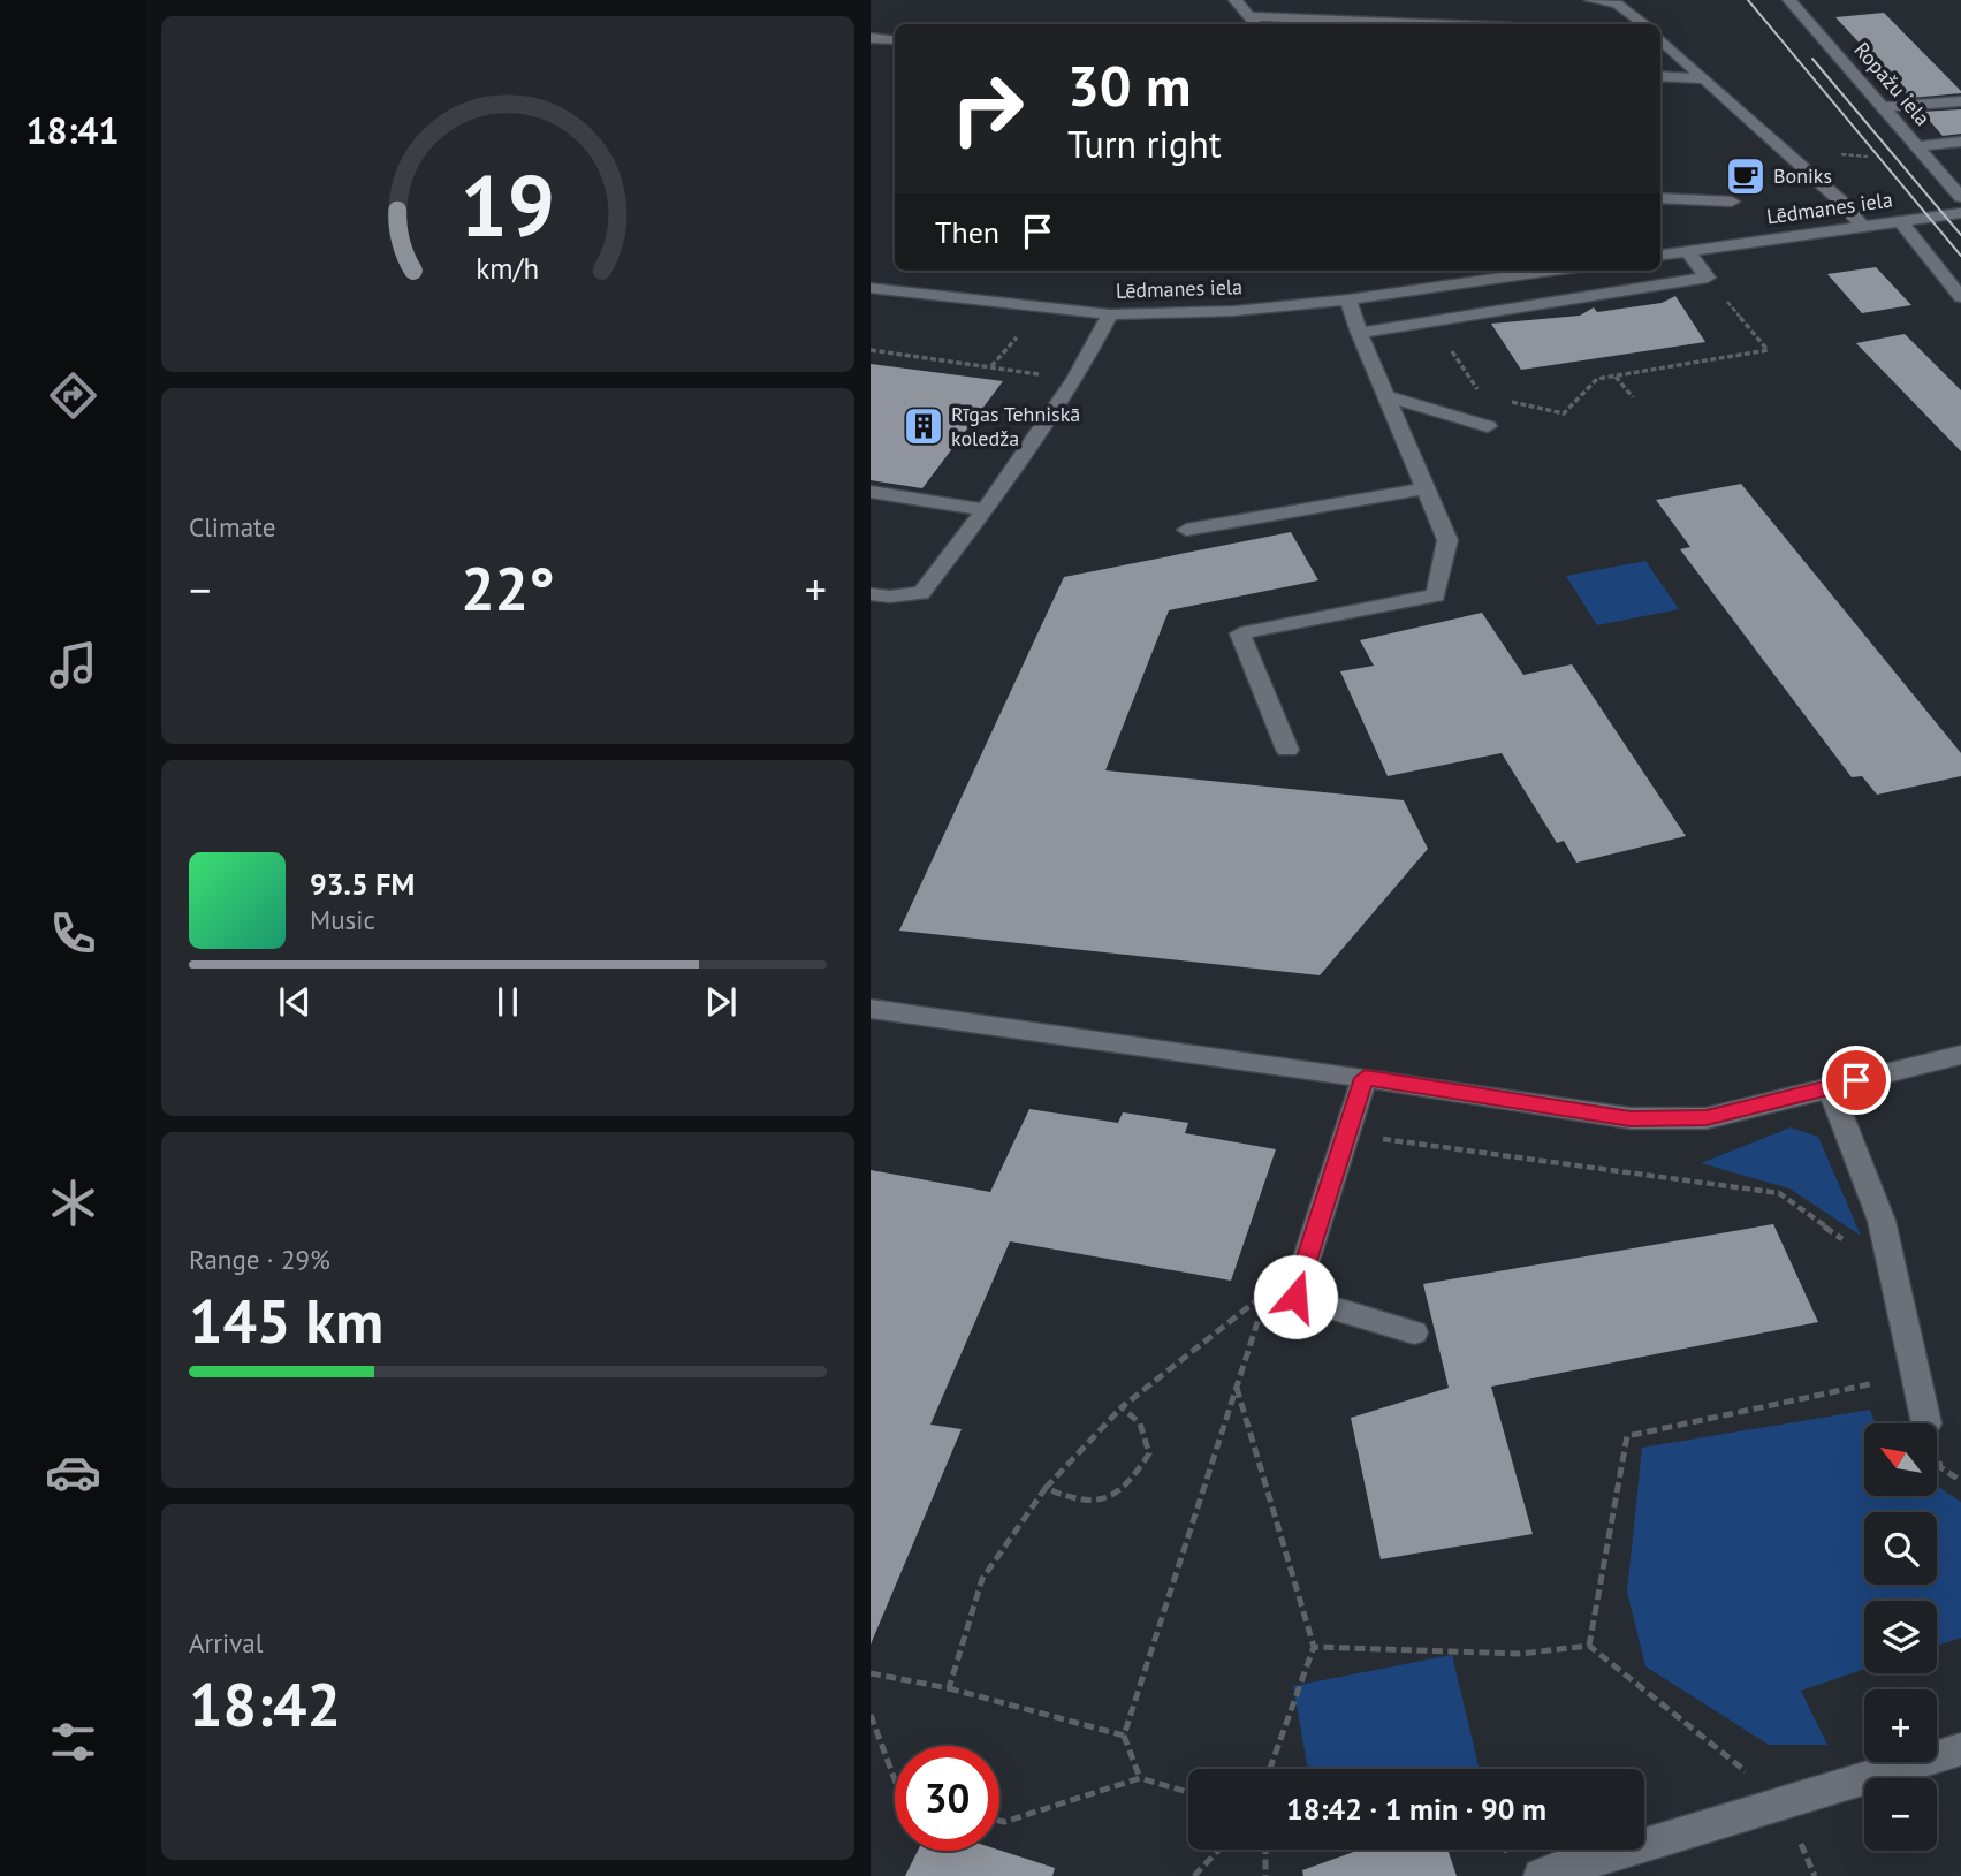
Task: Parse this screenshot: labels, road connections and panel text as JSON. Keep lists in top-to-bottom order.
{
  "streets": {
    "street": ["Ropažu iela", "Lēdmanes iela"]
  },
  "places": {
    "cafe": ["Boniks"],
    "building": ["Rīgas Tehniskā koledža"]
  },
  "north": "top left",
  "page": {
    "tabs": "18:41",
    "turn": ["30 m", "Turn right"],
    "then": "Then",
    "tile": [
      "Climate",
      ["Range · 29%", "145 km"],
      ["Arrival", "18:42"]
    ],
    "heat": ["−", "22°", "+"],
    "song": ["93.5 FM", "Music"],
    "map_buttons": ["+", "−"],
    "limit": "30",
    "trip": "18:42 · 1 min · 90 m",
    "gauge": ["19", "km/h"]
  }
}
